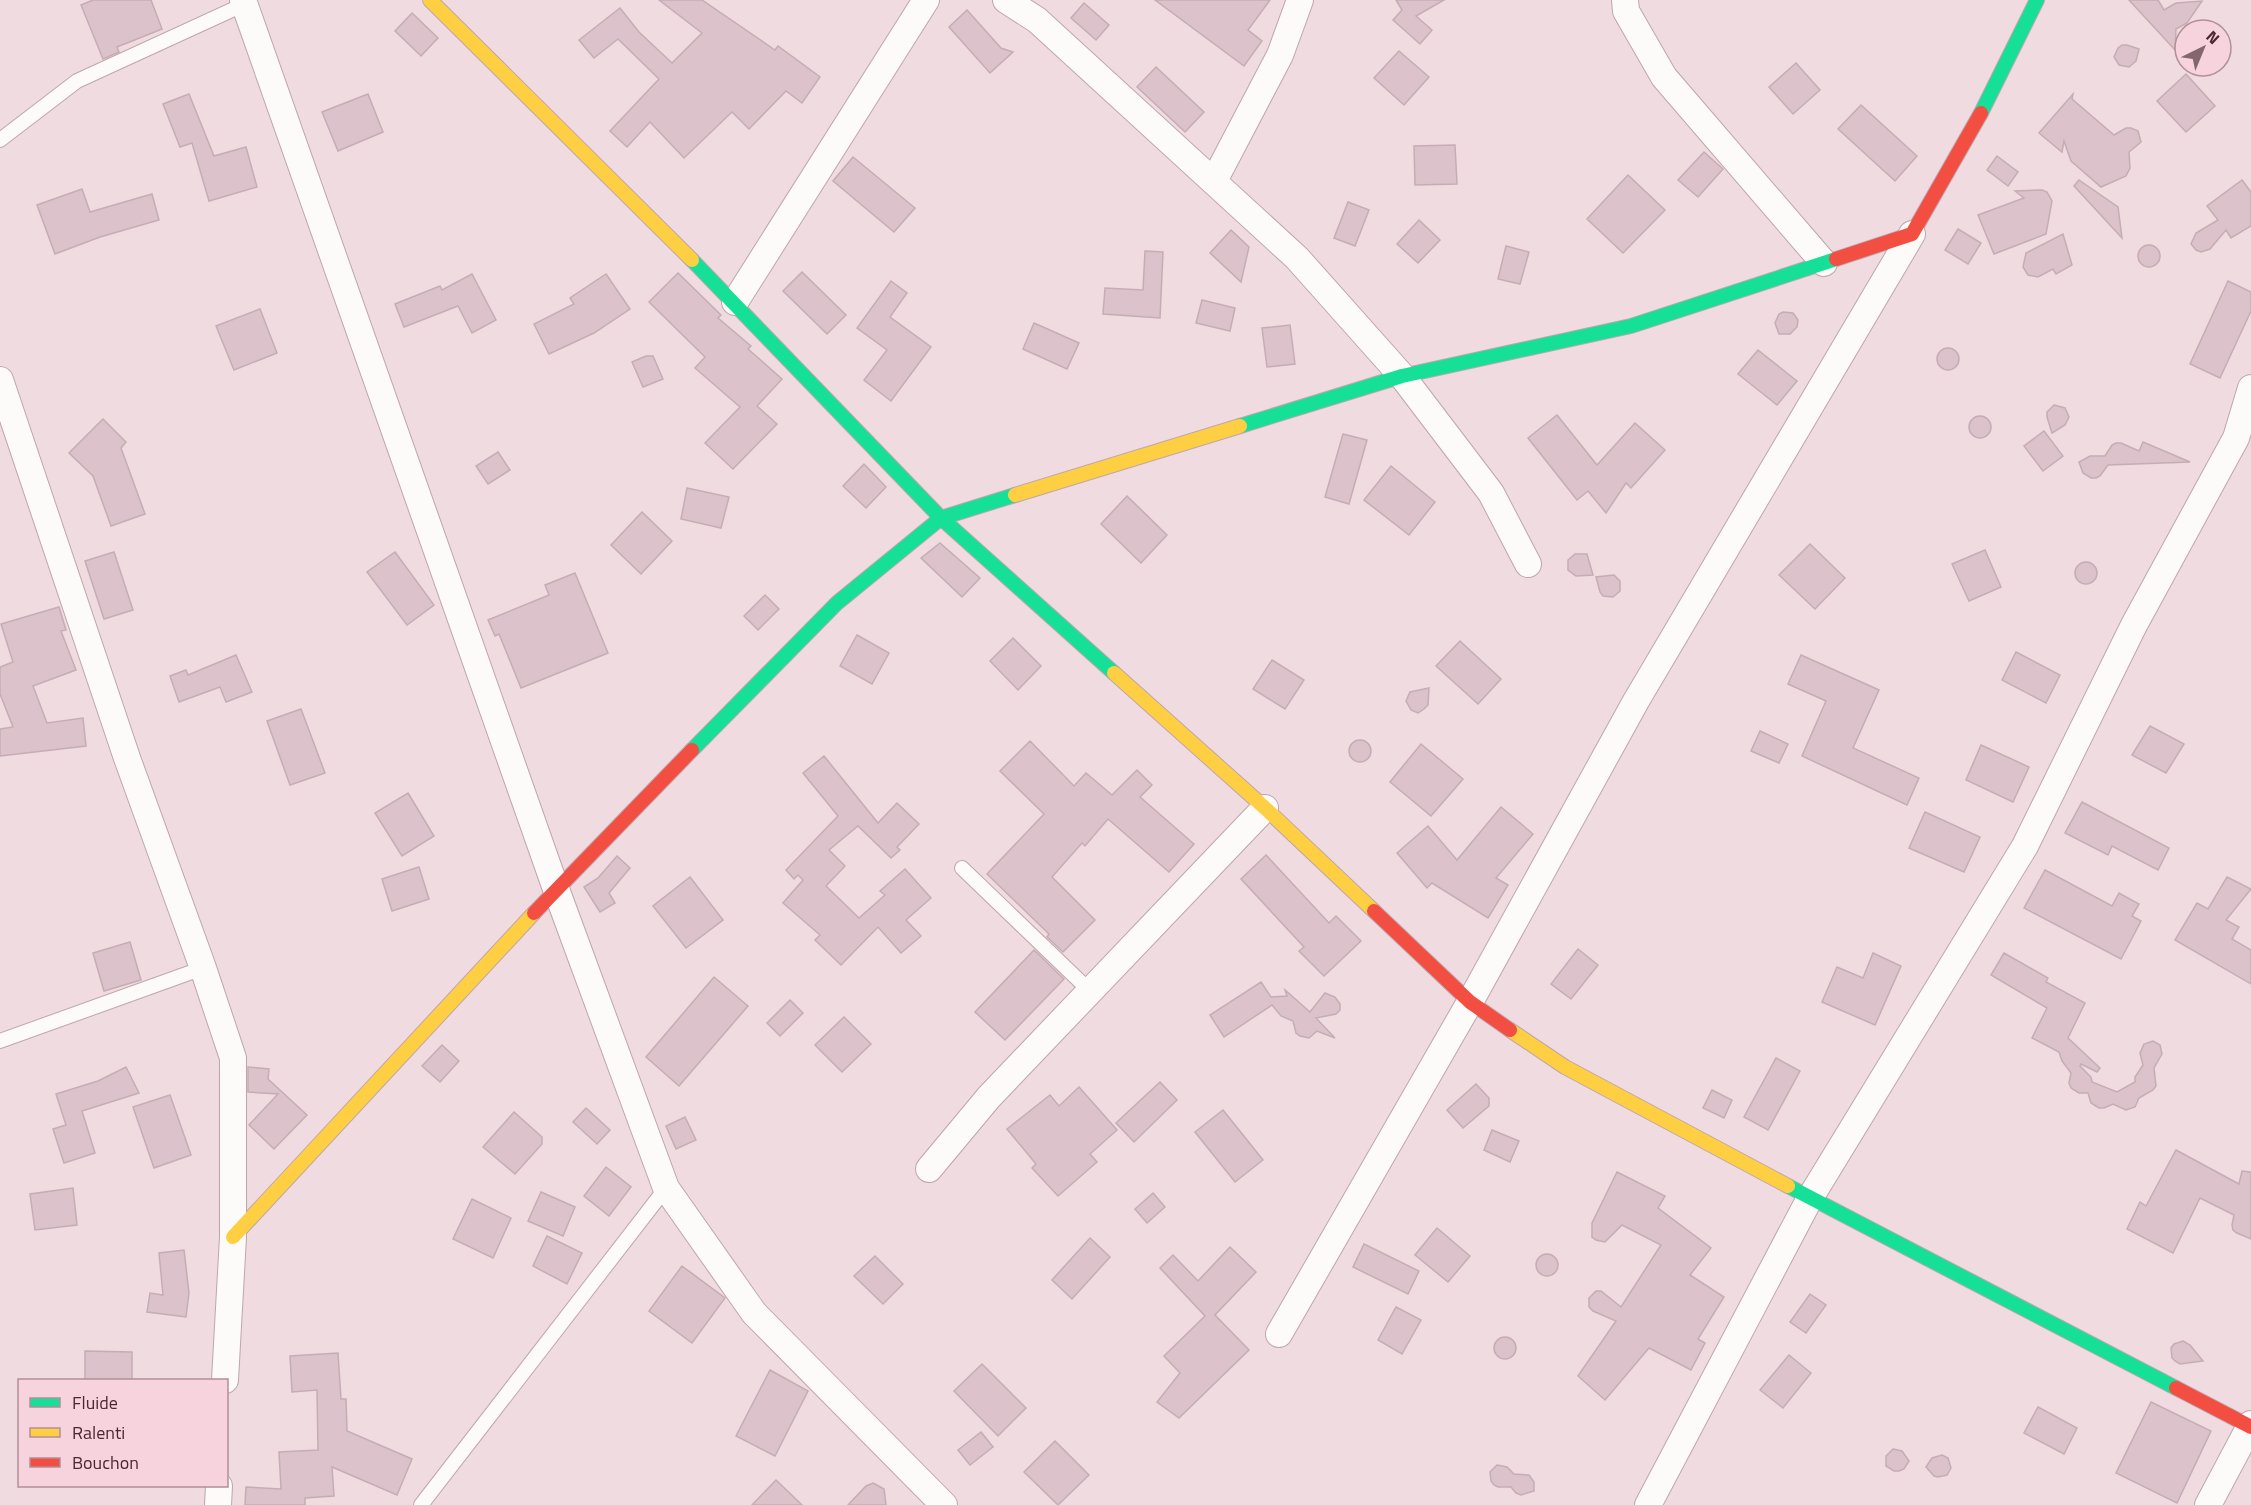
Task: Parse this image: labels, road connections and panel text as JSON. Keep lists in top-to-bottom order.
{
  "legend": ["Fluide", "Ralenti", "Bouchon"],
  "north": "top right"
}
